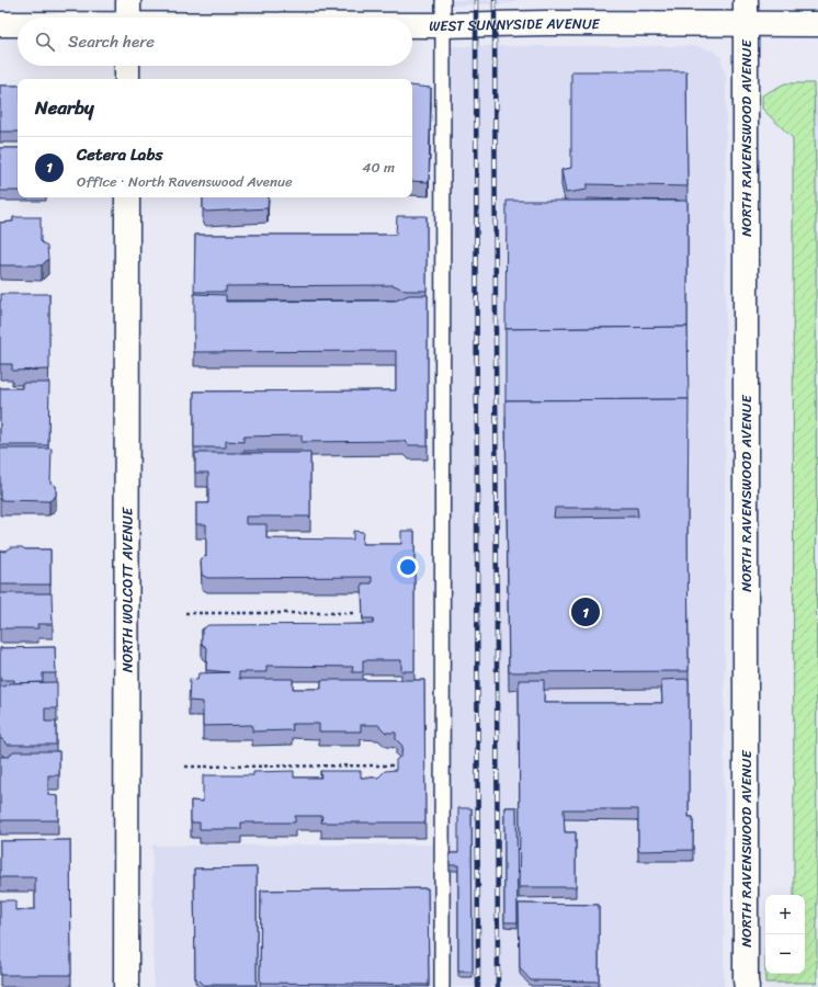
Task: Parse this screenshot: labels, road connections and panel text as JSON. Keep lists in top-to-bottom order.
{
  "streets": {
    "street": ["WEST SUNNYSIDE AVENUE", "NORTH RAVENSWOOD AVENUE", "NORTH WOLCOTT AVENUE"]
  },
  "crossings": [
    ["WEST SUNNYSIDE AVENUE", "NORTH RAVENSWOOD AVENUE"]
  ],
  "page": {
    "search": "Search here",
    "heading": "Nearby",
    "list": [
      {
        "mark": "1",
        "name": "Cetera Labs",
        "note": "Office · North Ravenswood Avenue",
        "value": "40 m"
      }
    ],
    "pins": "1",
    "map_buttons": ["+", "−"]
  }
}
